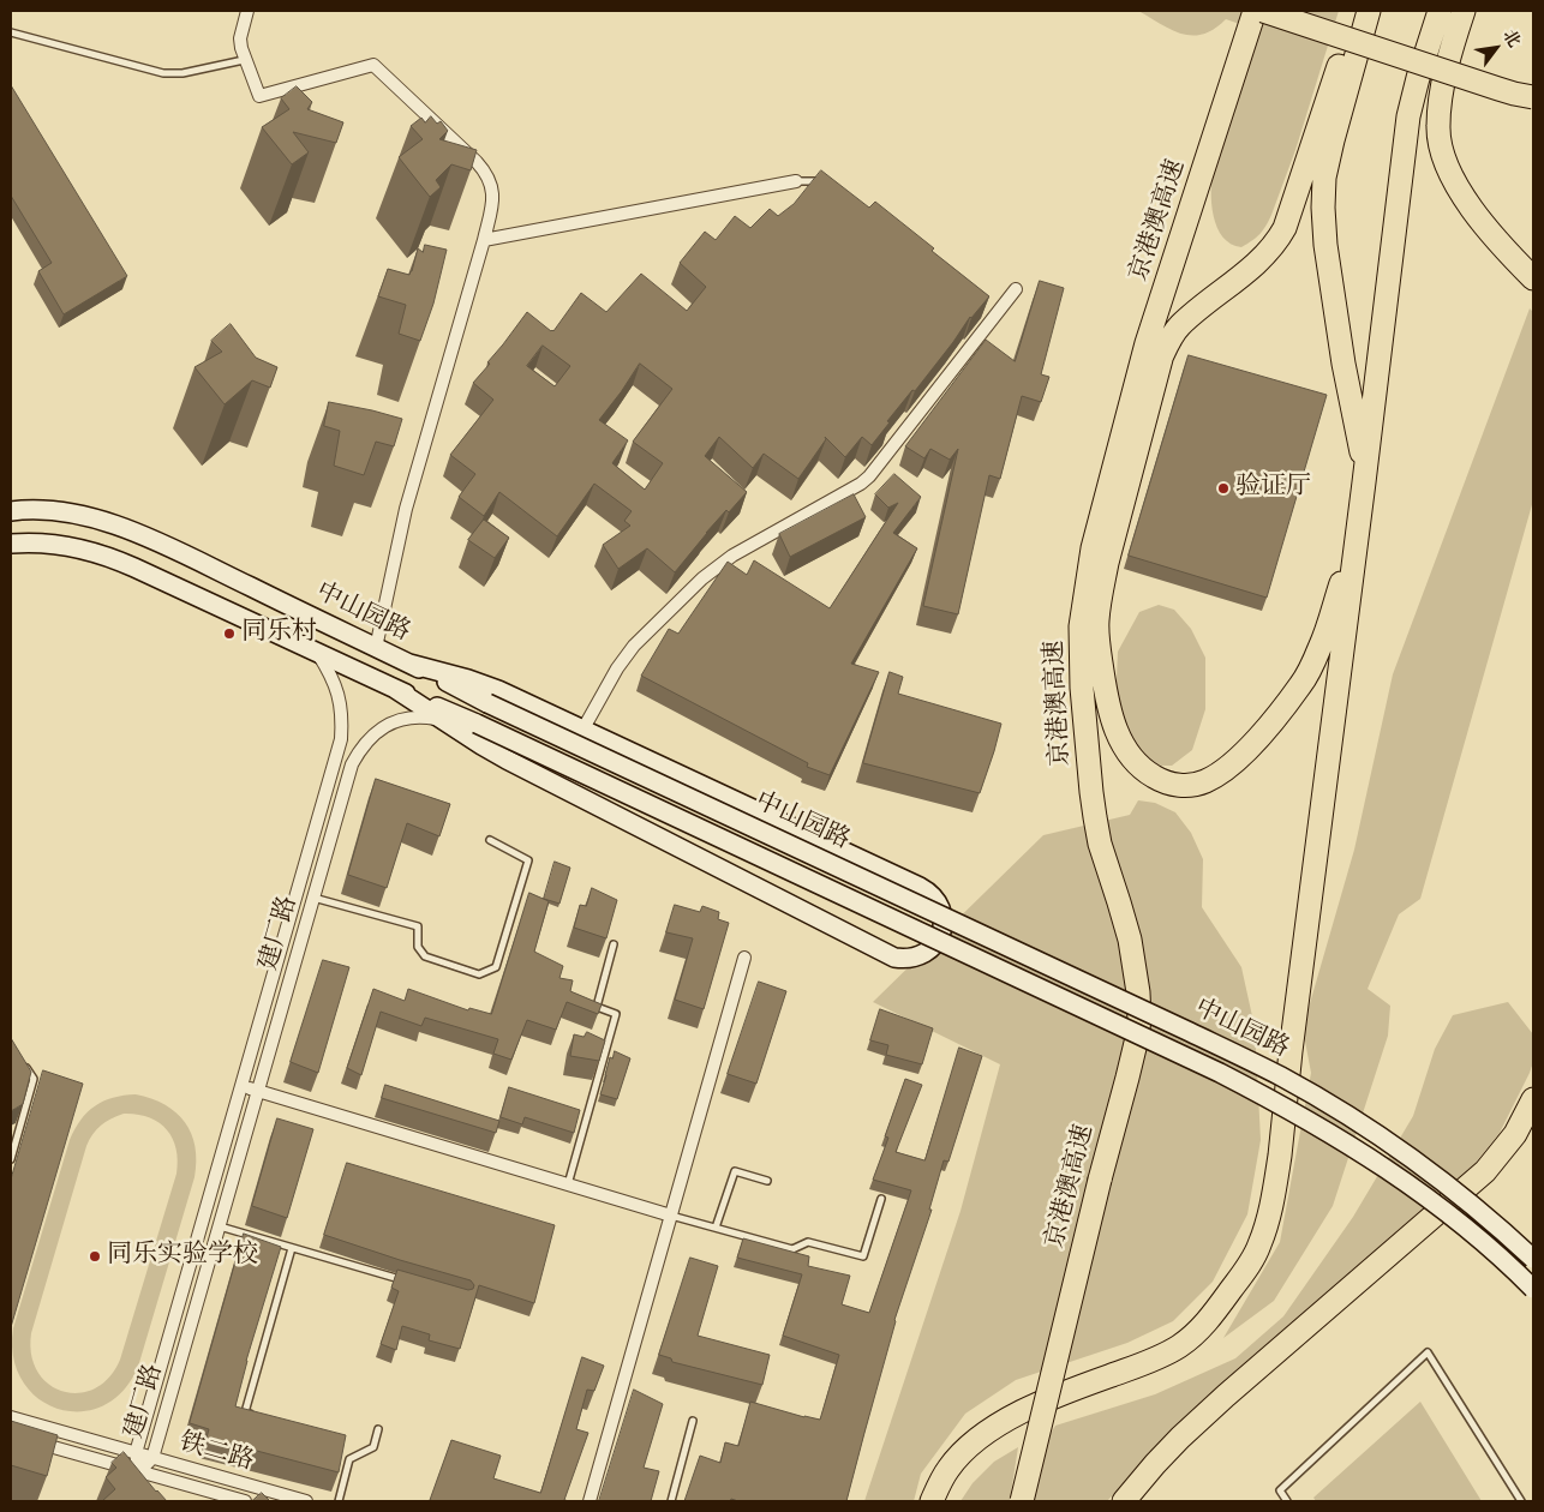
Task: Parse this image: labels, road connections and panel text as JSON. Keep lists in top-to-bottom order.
{
  "streets": {
    "highway": ["京港澳高速"],
    "main road": ["中山园路"],
    "street": ["建厂路", "铁二路"]
  },
  "crossings": [
    ["中山园路", "建厂路"],
    ["建厂路", "铁二路"]
  ],
  "places": ["验证厅", "同乐村", "同乐实验学校"],
  "north": "top right"
}
